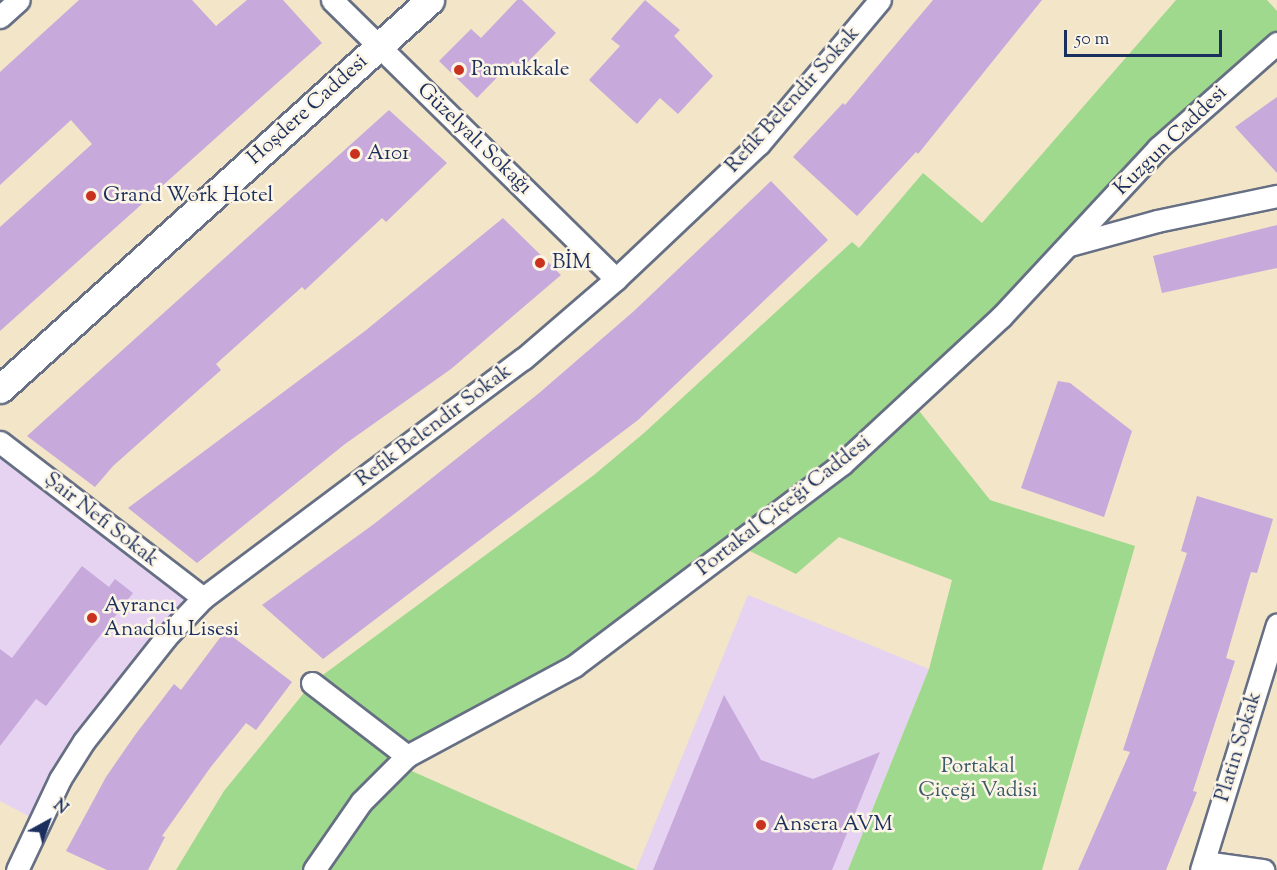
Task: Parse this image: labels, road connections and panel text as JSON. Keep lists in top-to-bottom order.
{
  "streets": {
    "main road": ["Hoşdere Caddesi"],
    "street": [
      "Refik Belendir Sokak",
      "Güzelyalı Sokağı",
      "Kuzgun Caddesi",
      "Portakal Çiçeği Caddesi",
      "Şair Nefi Sokak",
      "Platin Sokak"
    ]
  },
  "crossings": [
    ["Refik Belendir Sokak", "Güzelyalı Sokağı"],
    ["Refik Belendir Sokak", "Şair Nefi Sokak"],
    ["Hoşdere Caddesi", "Güzelyalı Sokağı"],
    ["Kuzgun Caddesi", "Portakal Çiçeği Caddesi"]
  ],
  "parks": ["Portakal Çiçeği Vadisi"],
  "places": [
    "Pamukkale",
    "A101",
    "Grand Work Hotel",
    "BİM",
    "Ayrancı Anadolu Lisesi",
    "Ansera AVM"
  ],
  "scale_bar": "50 m",
  "north": "top right"
}
